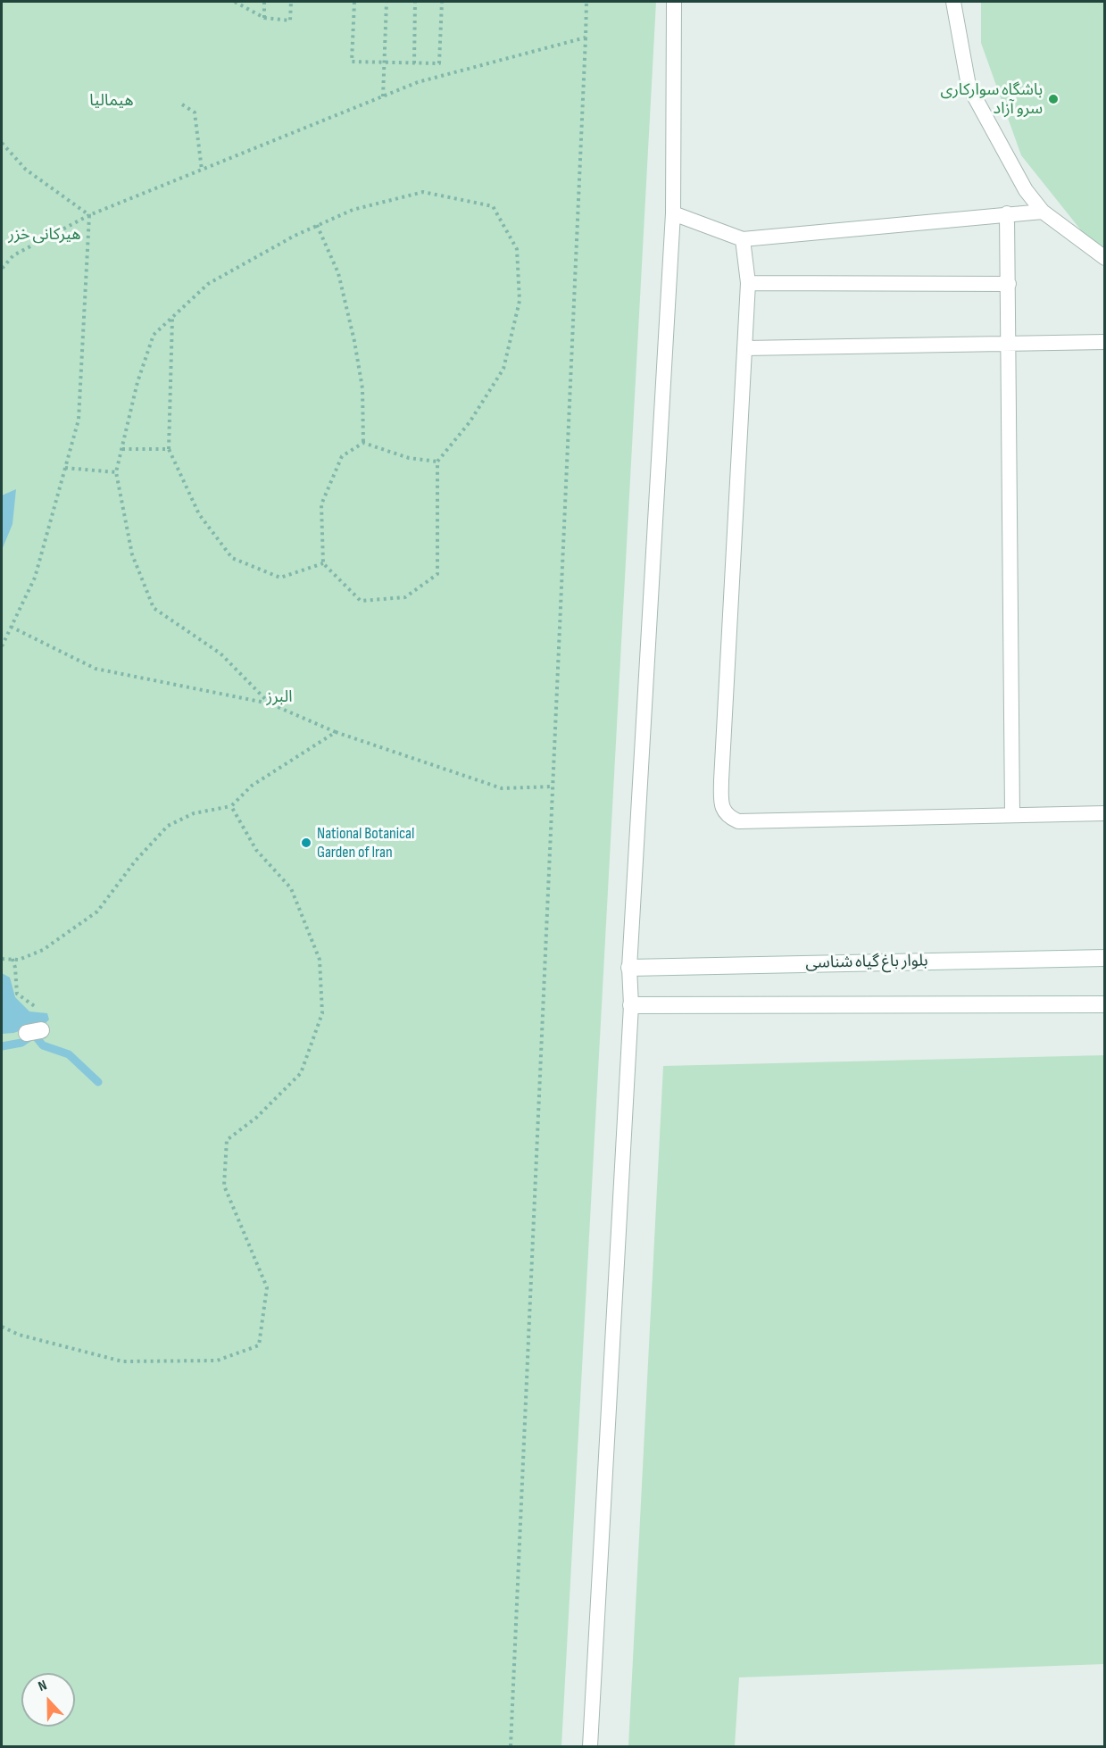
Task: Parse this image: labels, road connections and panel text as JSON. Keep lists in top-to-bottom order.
{
  "streets": {
    "street": ["بلوار باغ گیاه شناسی"]
  },
  "parks": ["هیمالیا", "هیرکانی خزر", "البرز"],
  "places": ["باشگاه سوارکاری سرو آزاد", "National Botanical Garden of Iran"],
  "north": "top"
}
